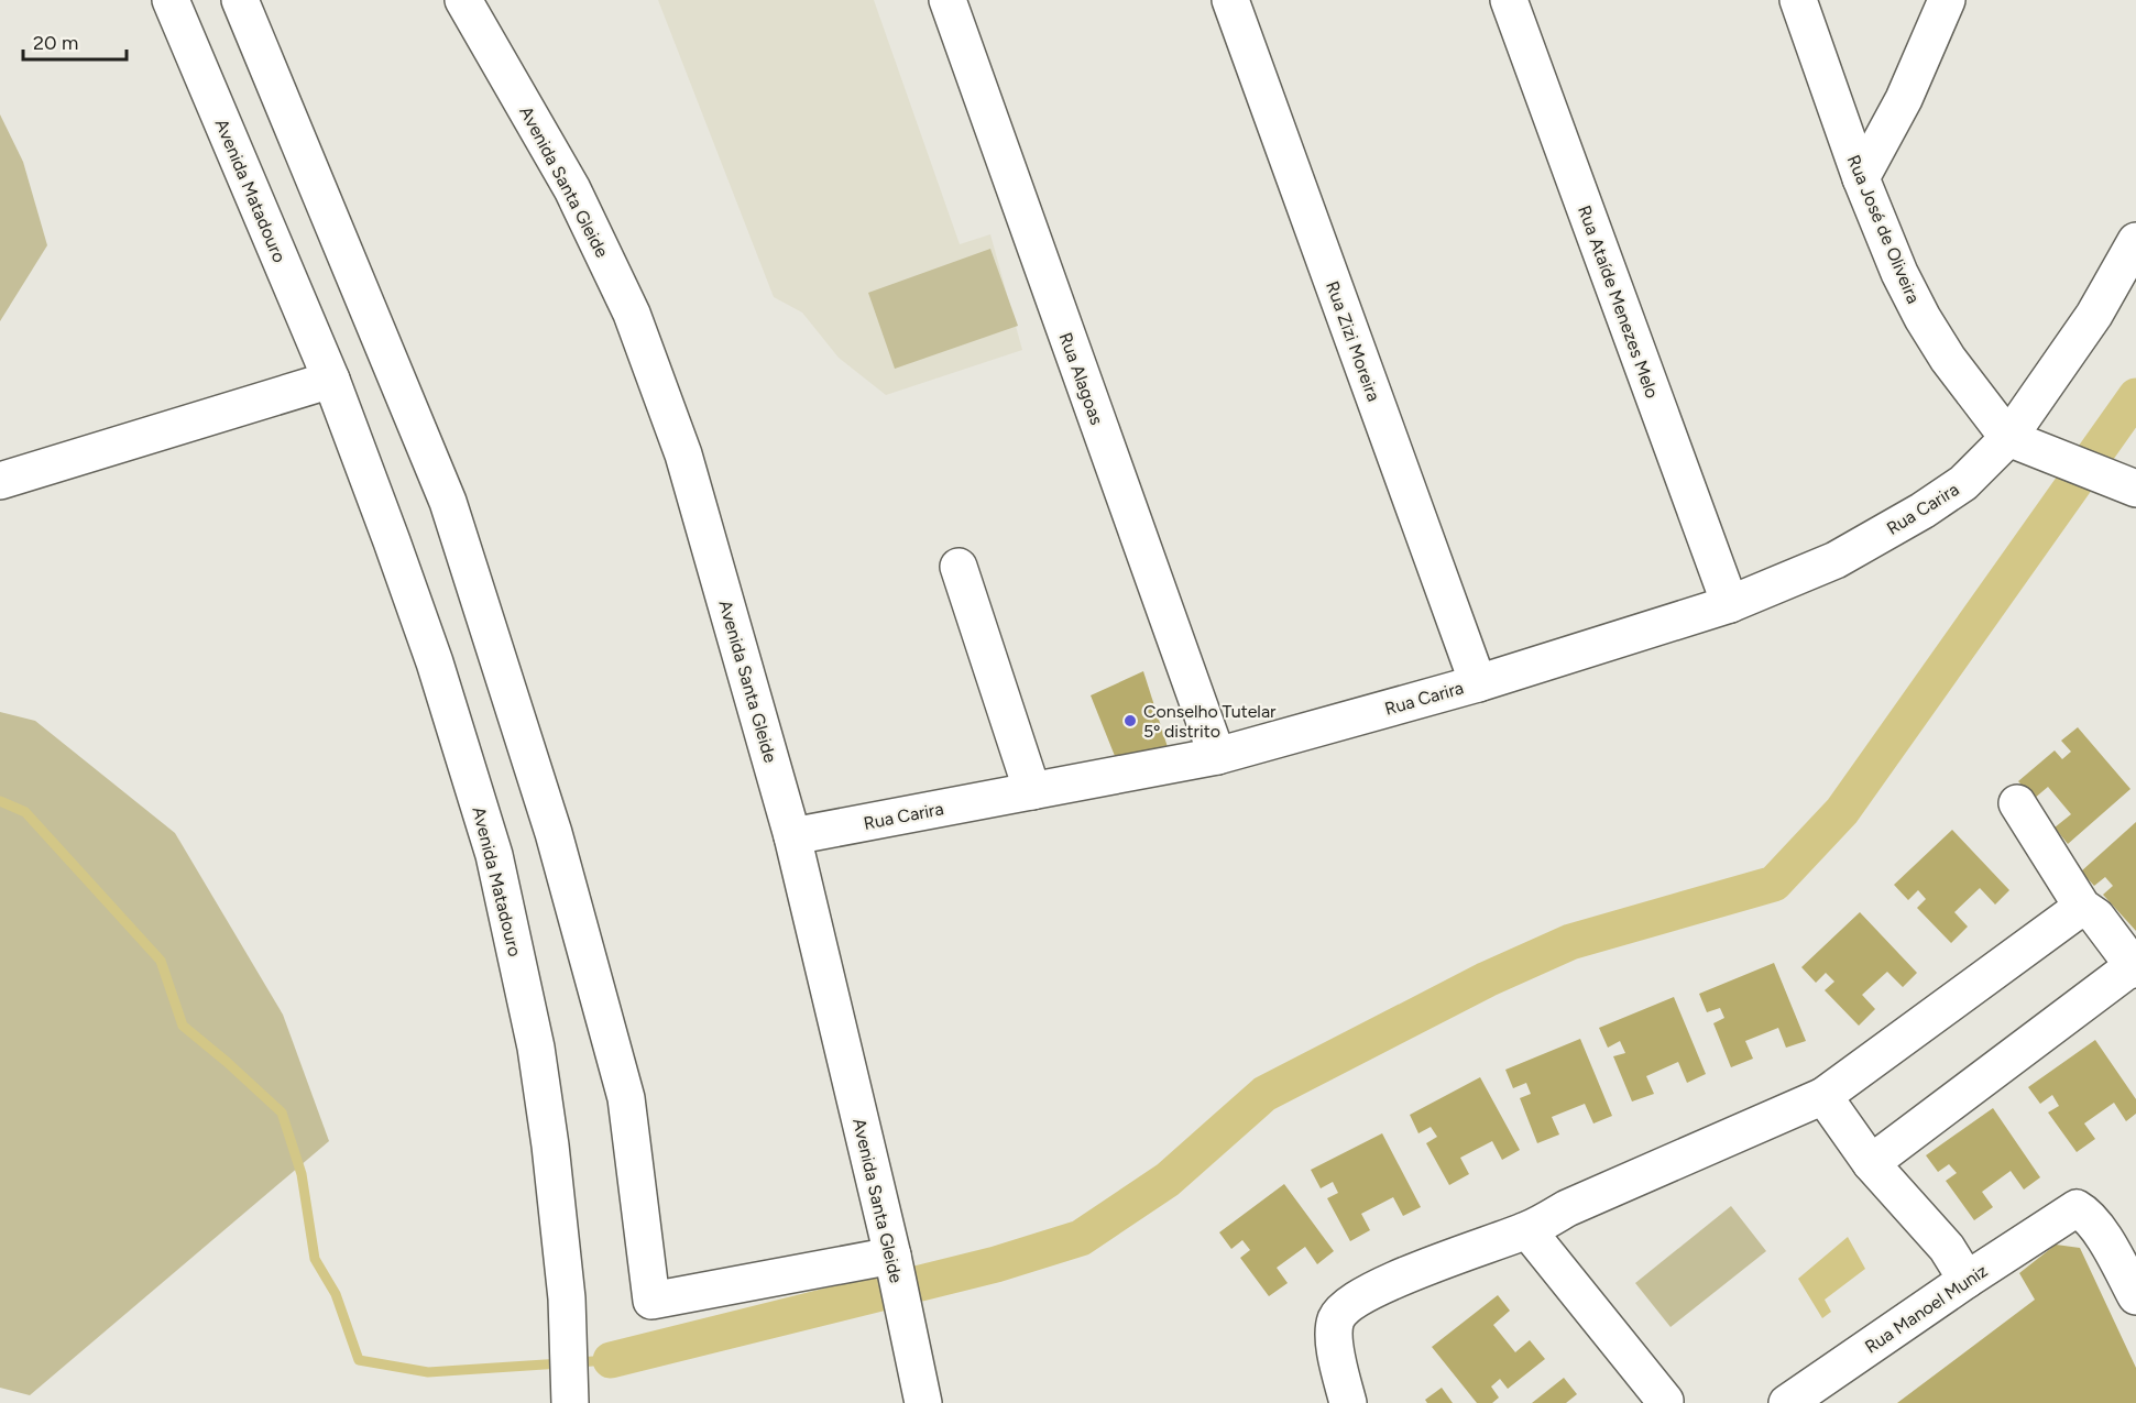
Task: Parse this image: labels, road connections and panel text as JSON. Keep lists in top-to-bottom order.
{
  "streets": {
    "street": [
      "Avenida Santa Gleide",
      "Avenida Matadouro",
      "Rua José de Oliveira",
      "Rua Ataíde Menezes Melo",
      "Rua Zizi Moreira",
      "Rua Alagoas",
      "Rua Carira",
      "Rua Manoel Muniz"
    ]
  },
  "crossings": [
    ["Avenida Santa Gleide", "Rua Carira"],
    ["Rua José de Oliveira", "Rua Carira"],
    ["Rua Ataíde Menezes Melo", "Rua Carira"],
    ["Rua Zizi Moreira", "Rua Carira"],
    ["Rua Alagoas", "Rua Carira"]
  ],
  "places": ["Conselho Tutelar 5º distrito"],
  "scale_bar": "20 m"
}
